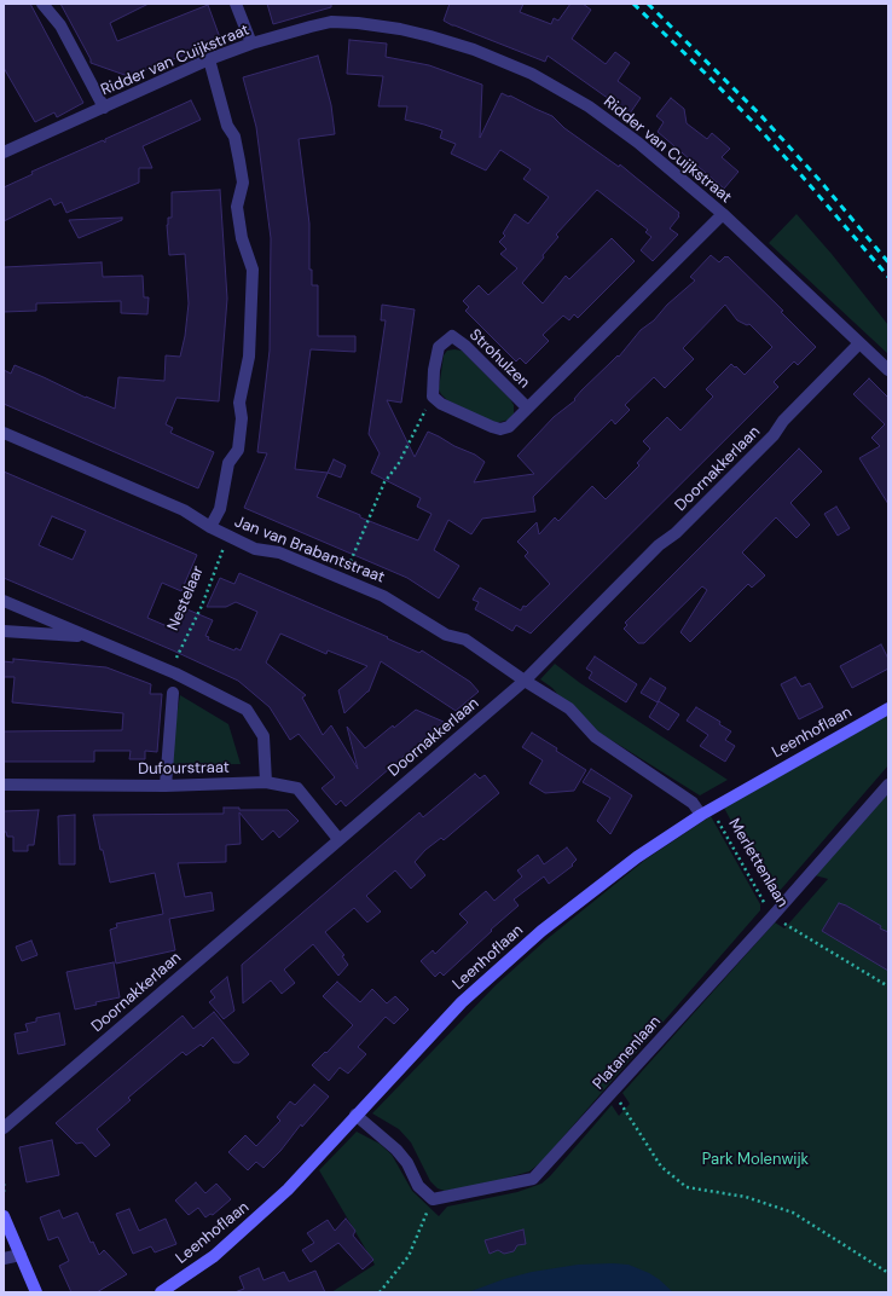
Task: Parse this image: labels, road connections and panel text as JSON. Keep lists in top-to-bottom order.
{
  "streets": {
    "street": [
      "Ridder van Cuijkstraat",
      "Strohulzen",
      "Doornakkerlaan",
      "Jan van Brabantstraat",
      "Leenhoflaan",
      "Dufourstraat",
      "Platanenlaan"
    ],
    "path": ["Nestelaar", "Merlettenlaan"]
  },
  "crossings": [
    ["Ridder van Cuijkstraat", "Strohulzen"],
    ["Ridder van Cuijkstraat", "Doornakkerlaan"],
    ["Doornakkerlaan", "Jan van Brabantstraat"],
    ["Doornakkerlaan", "Dufourstraat"],
    ["Jan van Brabantstraat", "Nestelaar"],
    ["Jan van Brabantstraat", "Leenhoflaan"],
    ["Jan van Brabantstraat", "Merlettenlaan"],
    ["Leenhoflaan", "Merlettenlaan"],
    ["Merlettenlaan", "Platanenlaan"]
  ],
  "parks": ["Park Molenwijk"]
}
